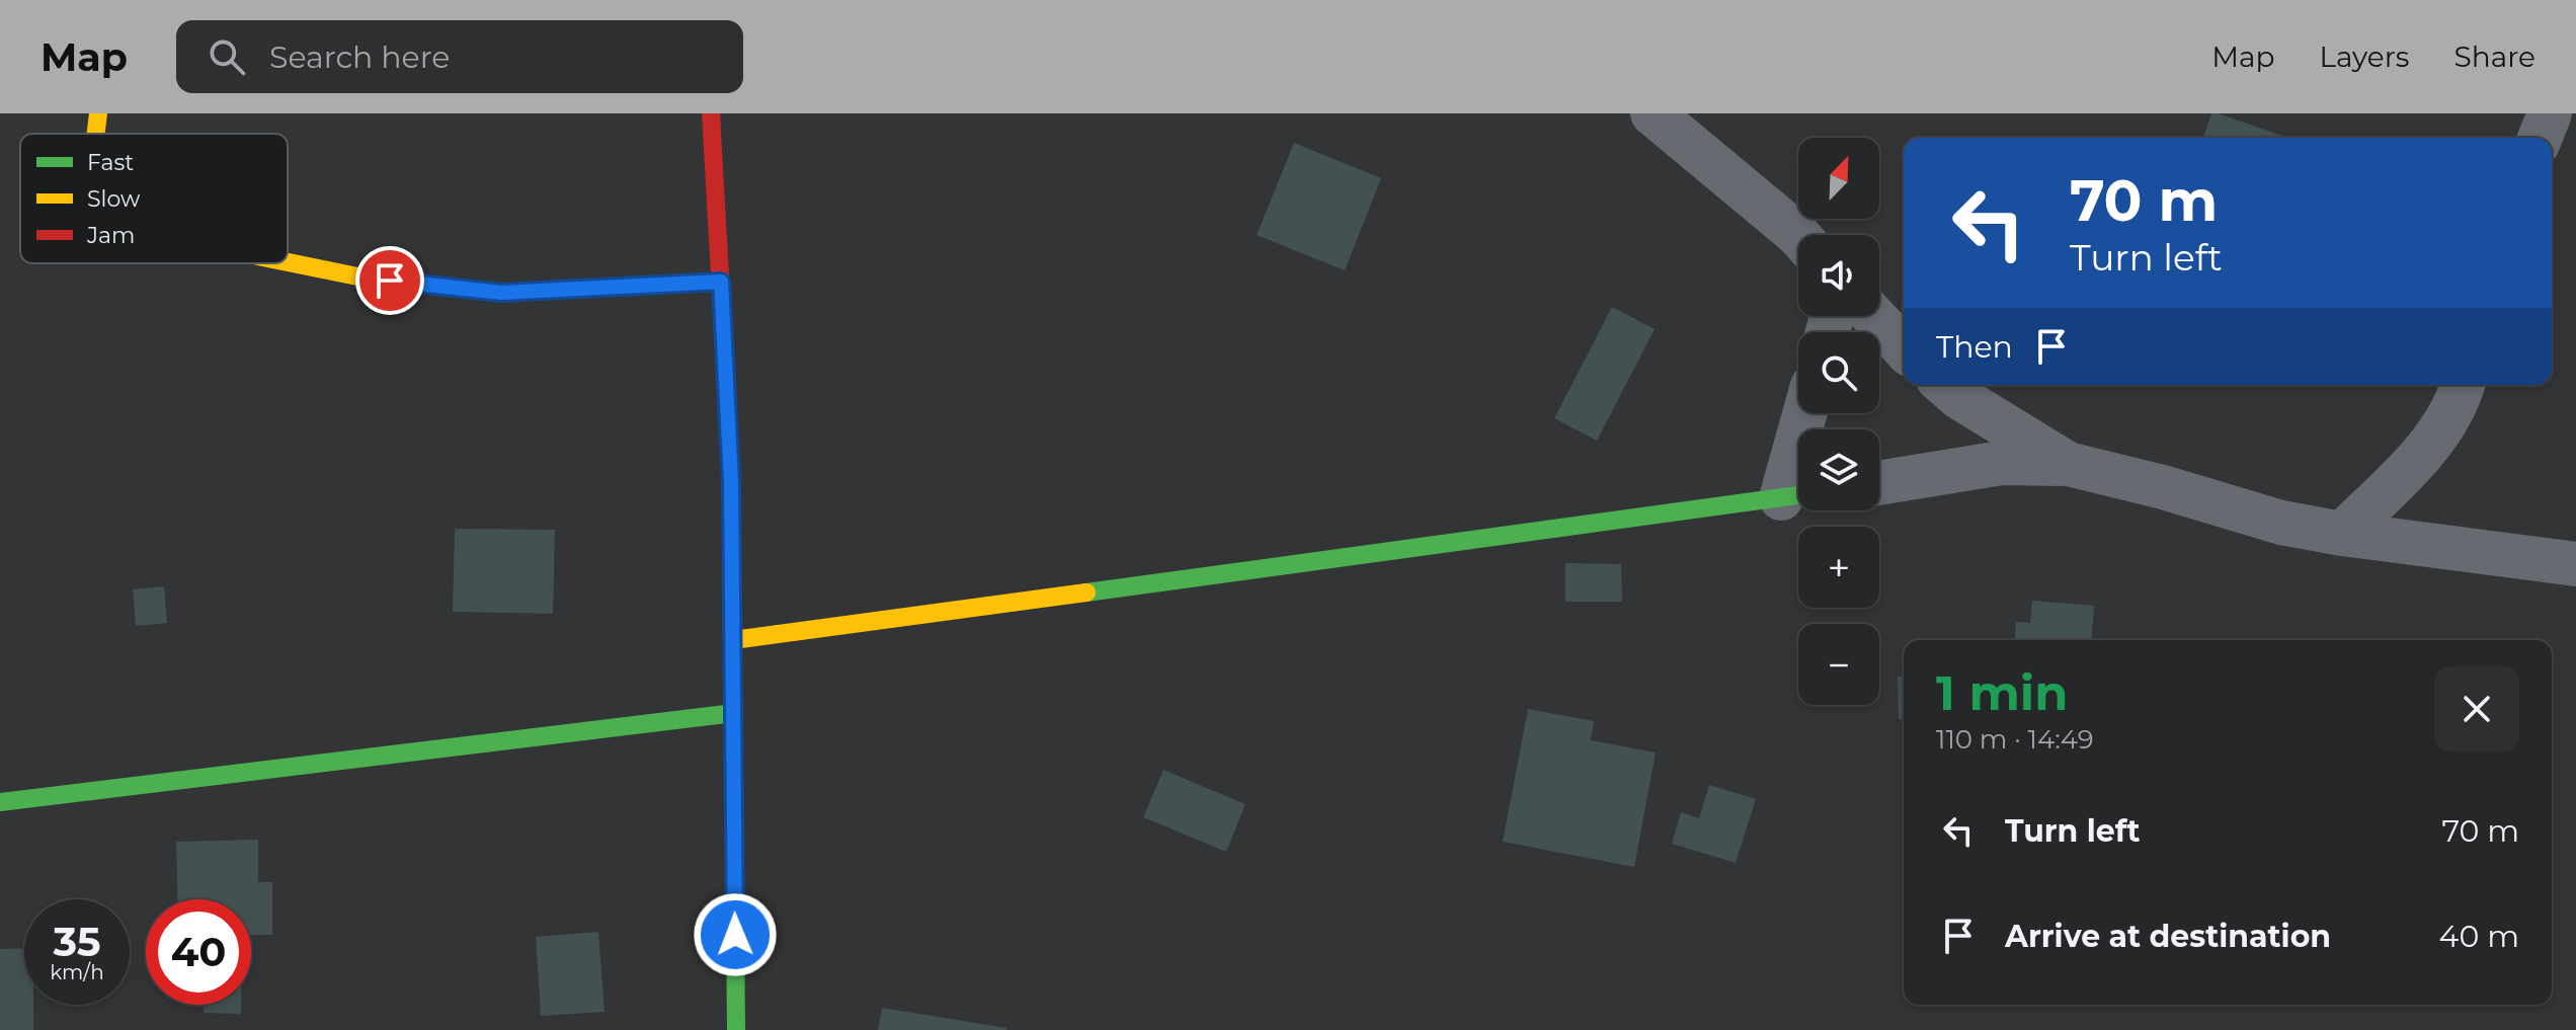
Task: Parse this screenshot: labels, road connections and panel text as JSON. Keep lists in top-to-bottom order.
{
  "legend": ["Fast", "Slow", "Jam"],
  "north": "top right",
  "page": {
    "header": "Map",
    "search": "Search here",
    "nav": ["Map", "Layers", "Share"],
    "map_buttons": ["+", "−"],
    "turn": ["70 m", "Turn left"],
    "then": "Then",
    "heading": ["1 min", "110 m · 14:49"],
    "list": [
      {
        "name": "Turn left",
        "value": "70 m"
      },
      {
        "name": "Arrive at destination",
        "value": "40 m"
      }
    ],
    "speed": "35 km/h",
    "limit": "40"
  }
}
